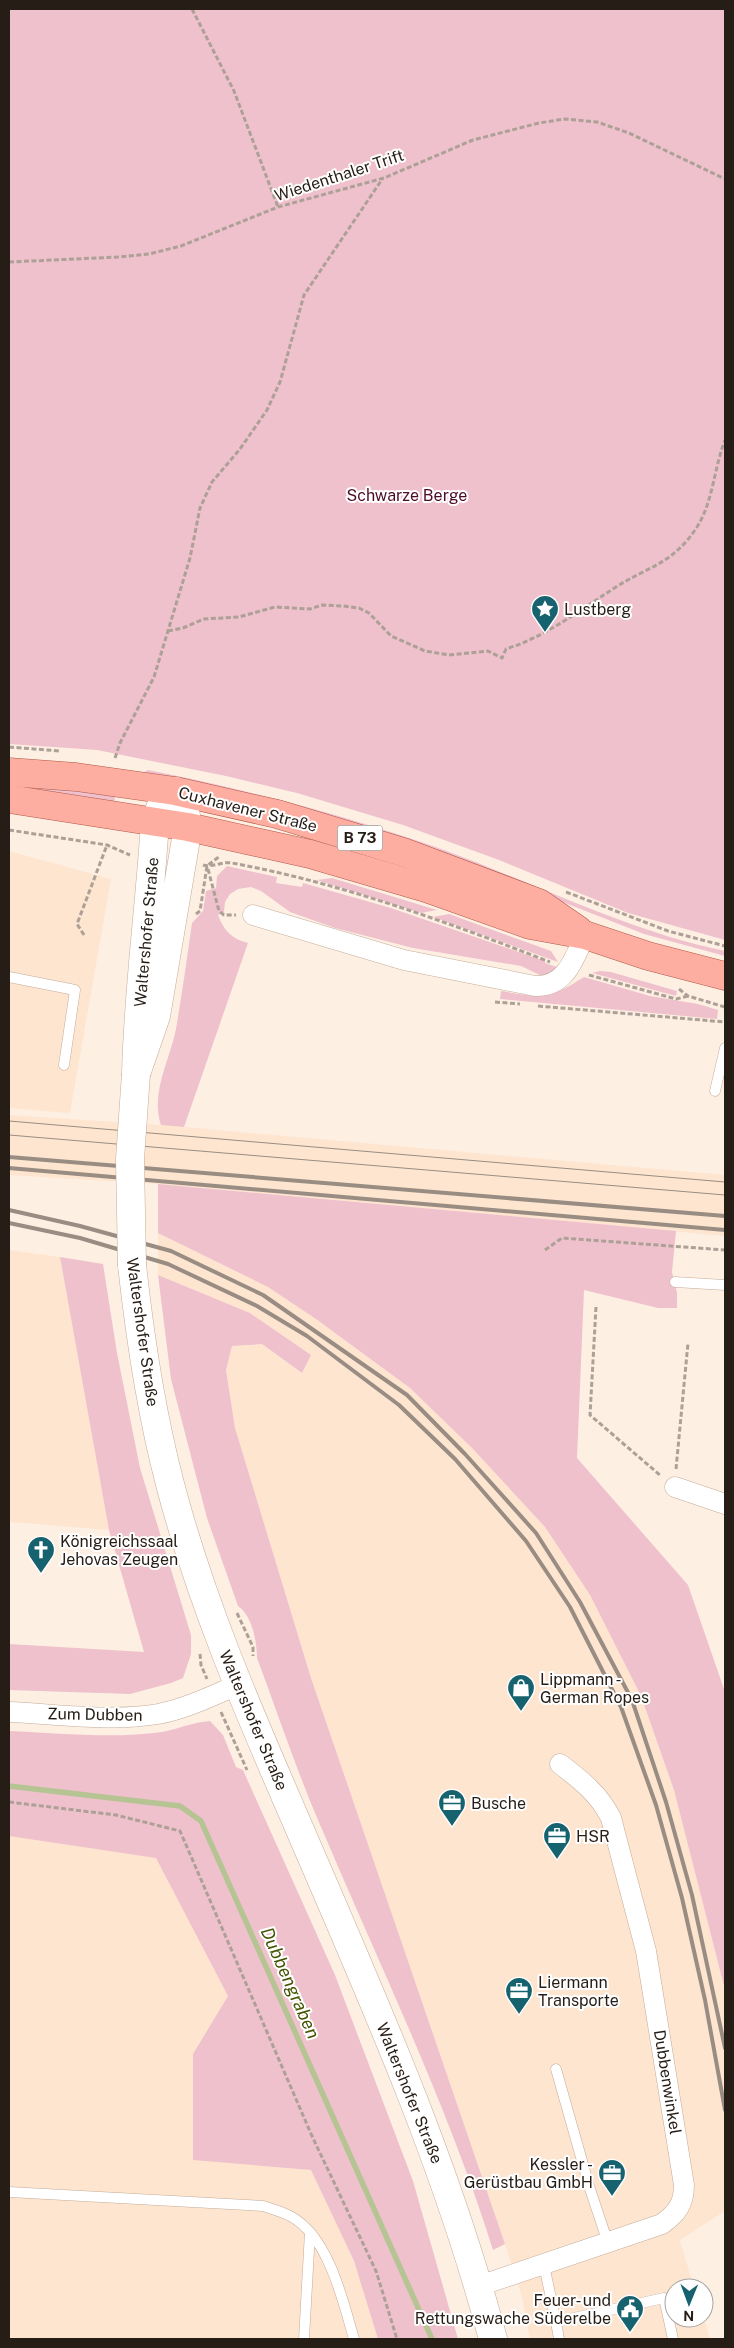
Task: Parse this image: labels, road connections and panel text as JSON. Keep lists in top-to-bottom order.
{
  "streets": {
    "main road": ["Cuxhavener Straße", "B 73", "Waltershofer Straße"],
    "street": ["Zum Dubben", "Dubbenwinkel"],
    "path": ["Wiedenthaler Trift"]
  },
  "crossings": [
    ["Cuxhavener Straße", "Waltershofer Straße"],
    ["Waltershofer Straße", "Zum Dubben"],
    ["Waltershofer Straße", "Dubbenwinkel"]
  ],
  "water": ["Dubbengraben"],
  "parks": ["Schwarze Berge"],
  "places": {
    "place": ["Lustberg"],
    "church": ["Königreichssaal Jehovas Zeugen"],
    "shop": ["Lippmann - German Ropes"],
    "office": [
      "Busche",
      "HSR",
      "Liermann Transporte",
      "Kessler - Gerüstbau GmbH"
    ],
    "public building": ["Feuer- und Rettungswache Süderelbe"]
  },
  "north": "bottom"
}
